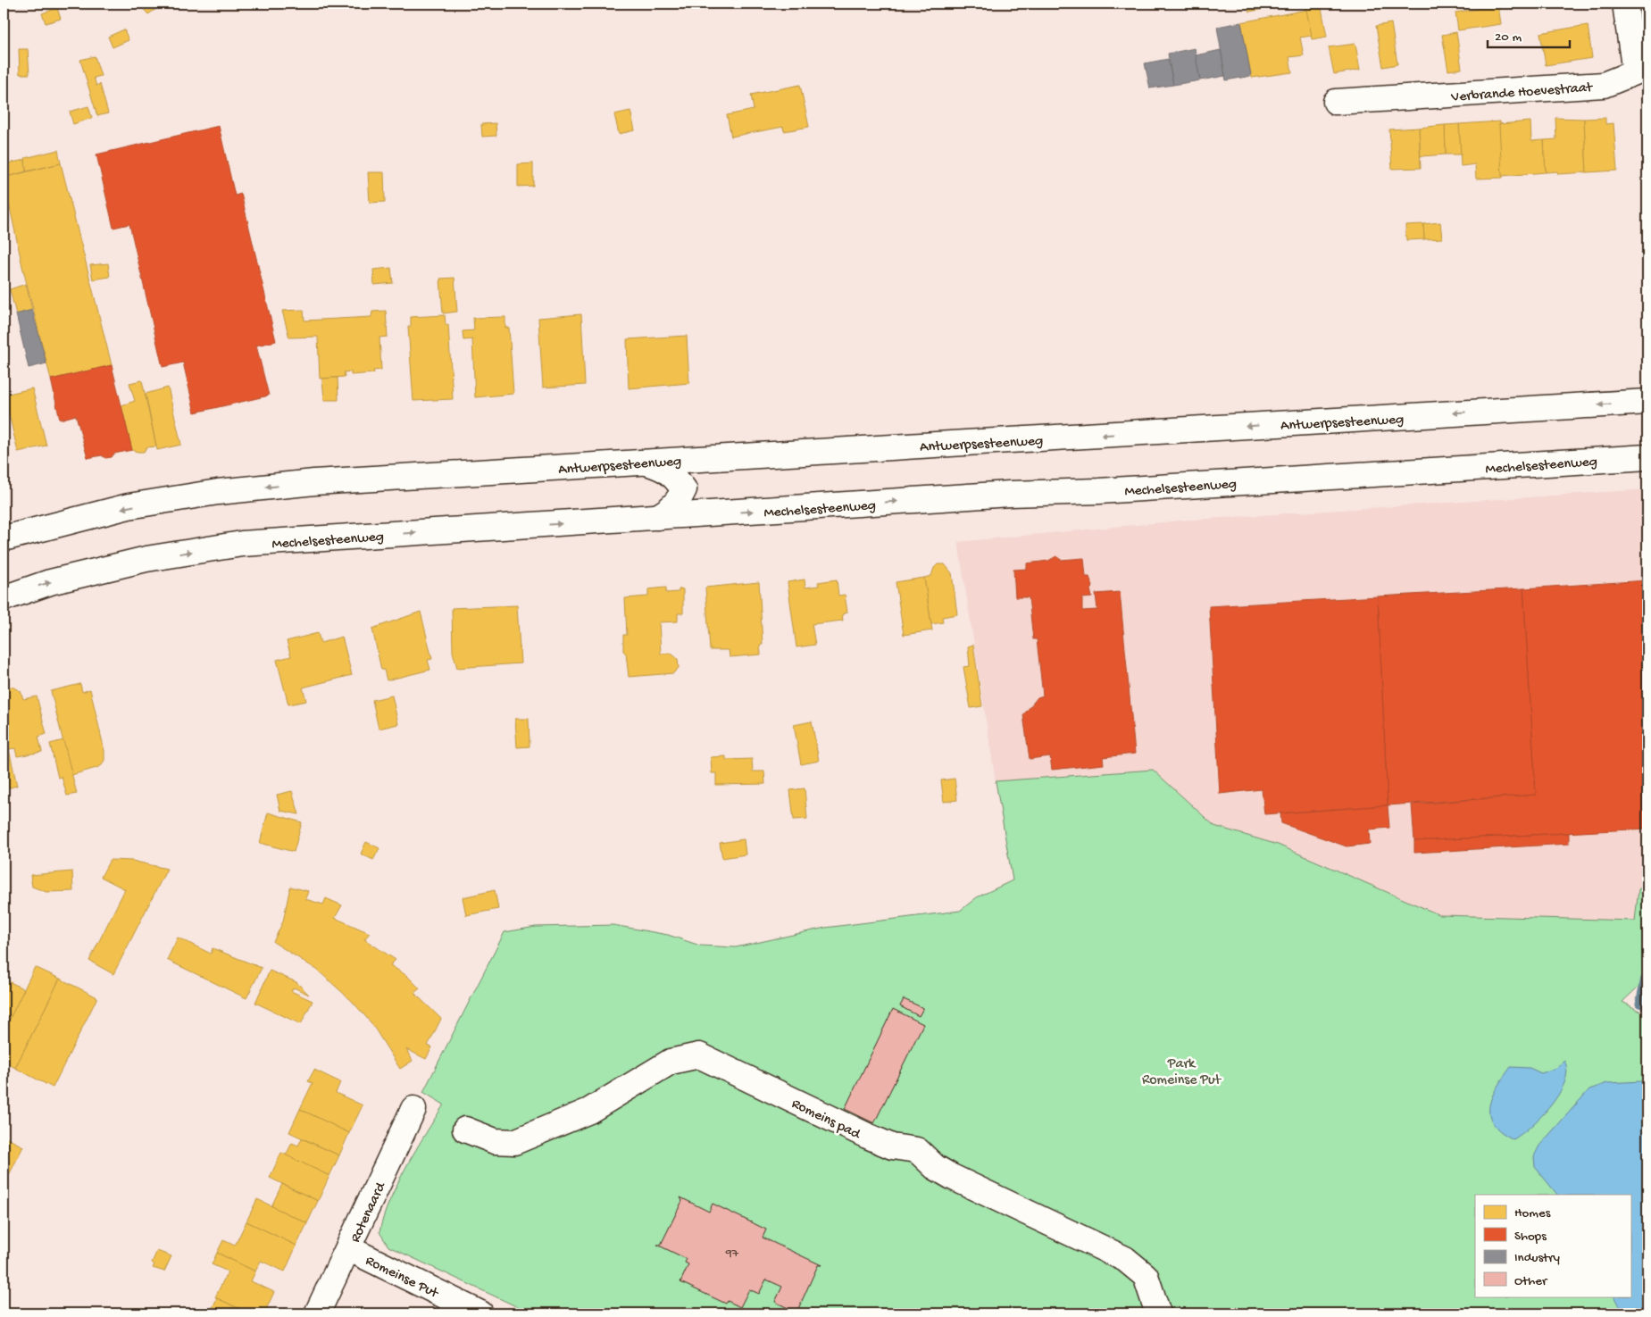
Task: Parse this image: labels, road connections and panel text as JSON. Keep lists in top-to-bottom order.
{
  "streets": {
    "main road": [
      "Verbrande Hoevestraat",
      "Antwerpsesteenweg",
      "Mechelsesteenweg",
      "Romeins pad",
      "Rotenaard",
      "Romeinse Put"
    ]
  },
  "crossings": [
    ["Rotenaard", "Romeinse Put"]
  ],
  "one_way": ["Antwerpsesteenweg", "Mechelsesteenweg"],
  "parks": ["Park Romeinse Put"],
  "house_numbers": ["97"],
  "legend": [
    "Homes",
    "Shops",
    "Industry",
    "Other"
  ],
  "scale_bar": "20 m"
}
